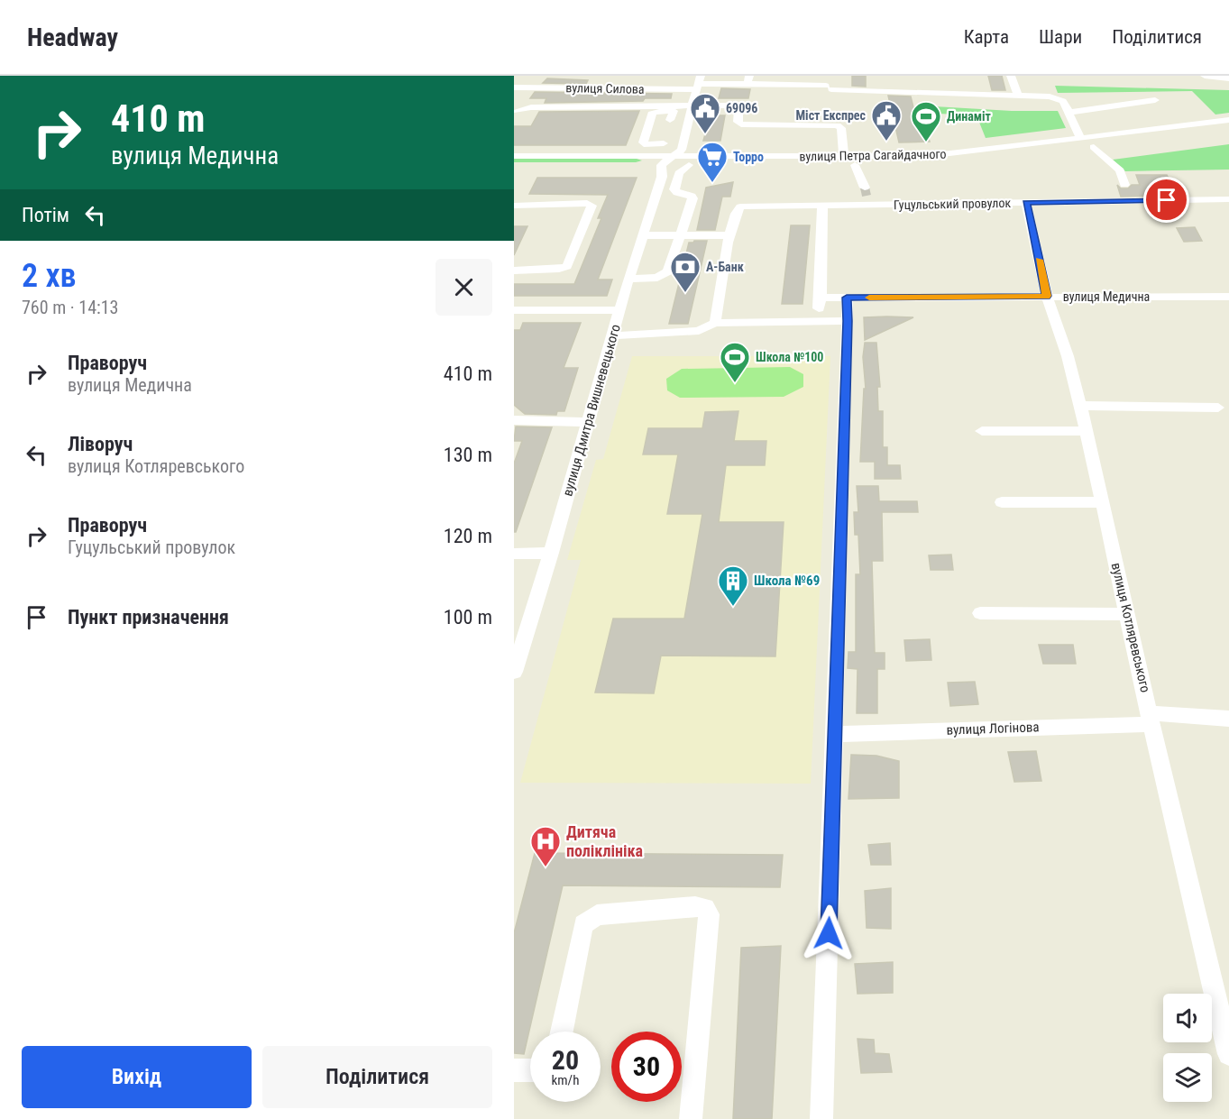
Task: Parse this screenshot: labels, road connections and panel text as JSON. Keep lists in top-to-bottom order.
{
  "streets": {
    "street": [
      "вулиця Силова",
      "вулиця Петра Сагайдачного",
      "Гуцульський провулок",
      "вулиця Медична",
      "вулиця Дмитра Вишневецького",
      "вулиця Котляревського",
      "вулиця Логінова"
    ]
  },
  "crossings": [
    ["вулиця Петра Сагайдачного", "вулиця Дмитра Вишневецького"],
    ["Гуцульський провулок", "вулиця Котляревського"],
    ["вулиця Медична", "вулиця Котляревського"],
    ["вулиця Котляревського", "вулиця Логінова"]
  ],
  "places": {
    "public building": ["69096", "Міст Експрес"],
    "sports": ["Динаміт", "Школа №100"],
    "supermarket": ["Торро"],
    "bank": ["А-Банк"],
    "building": ["Школа №69"],
    "hospital": ["Дитяча поліклініка"]
  },
  "page": {
    "header": "Headway",
    "nav": ["Карта", "Шари", "Поділитися"],
    "turn": ["410 m", "вулиця Медична"],
    "then": "Потім",
    "heading": ["2 хв", "760 m · 14:13"],
    "list": [
      {
        "name": "Праворуч",
        "note": "вулиця Медична",
        "value": "410 m"
      },
      {
        "name": "Ліворуч",
        "note": "вулиця Котляревського",
        "value": "130 m"
      },
      {
        "name": "Праворуч",
        "note": "Гуцульський провулок",
        "value": "120 m"
      },
      {
        "name": "Пункт призначення",
        "value": "100 m"
      }
    ],
    "speed": "20 km/h",
    "limit": "30",
    "buttons": ["Вихід", "Поділитися"]
  }
}
